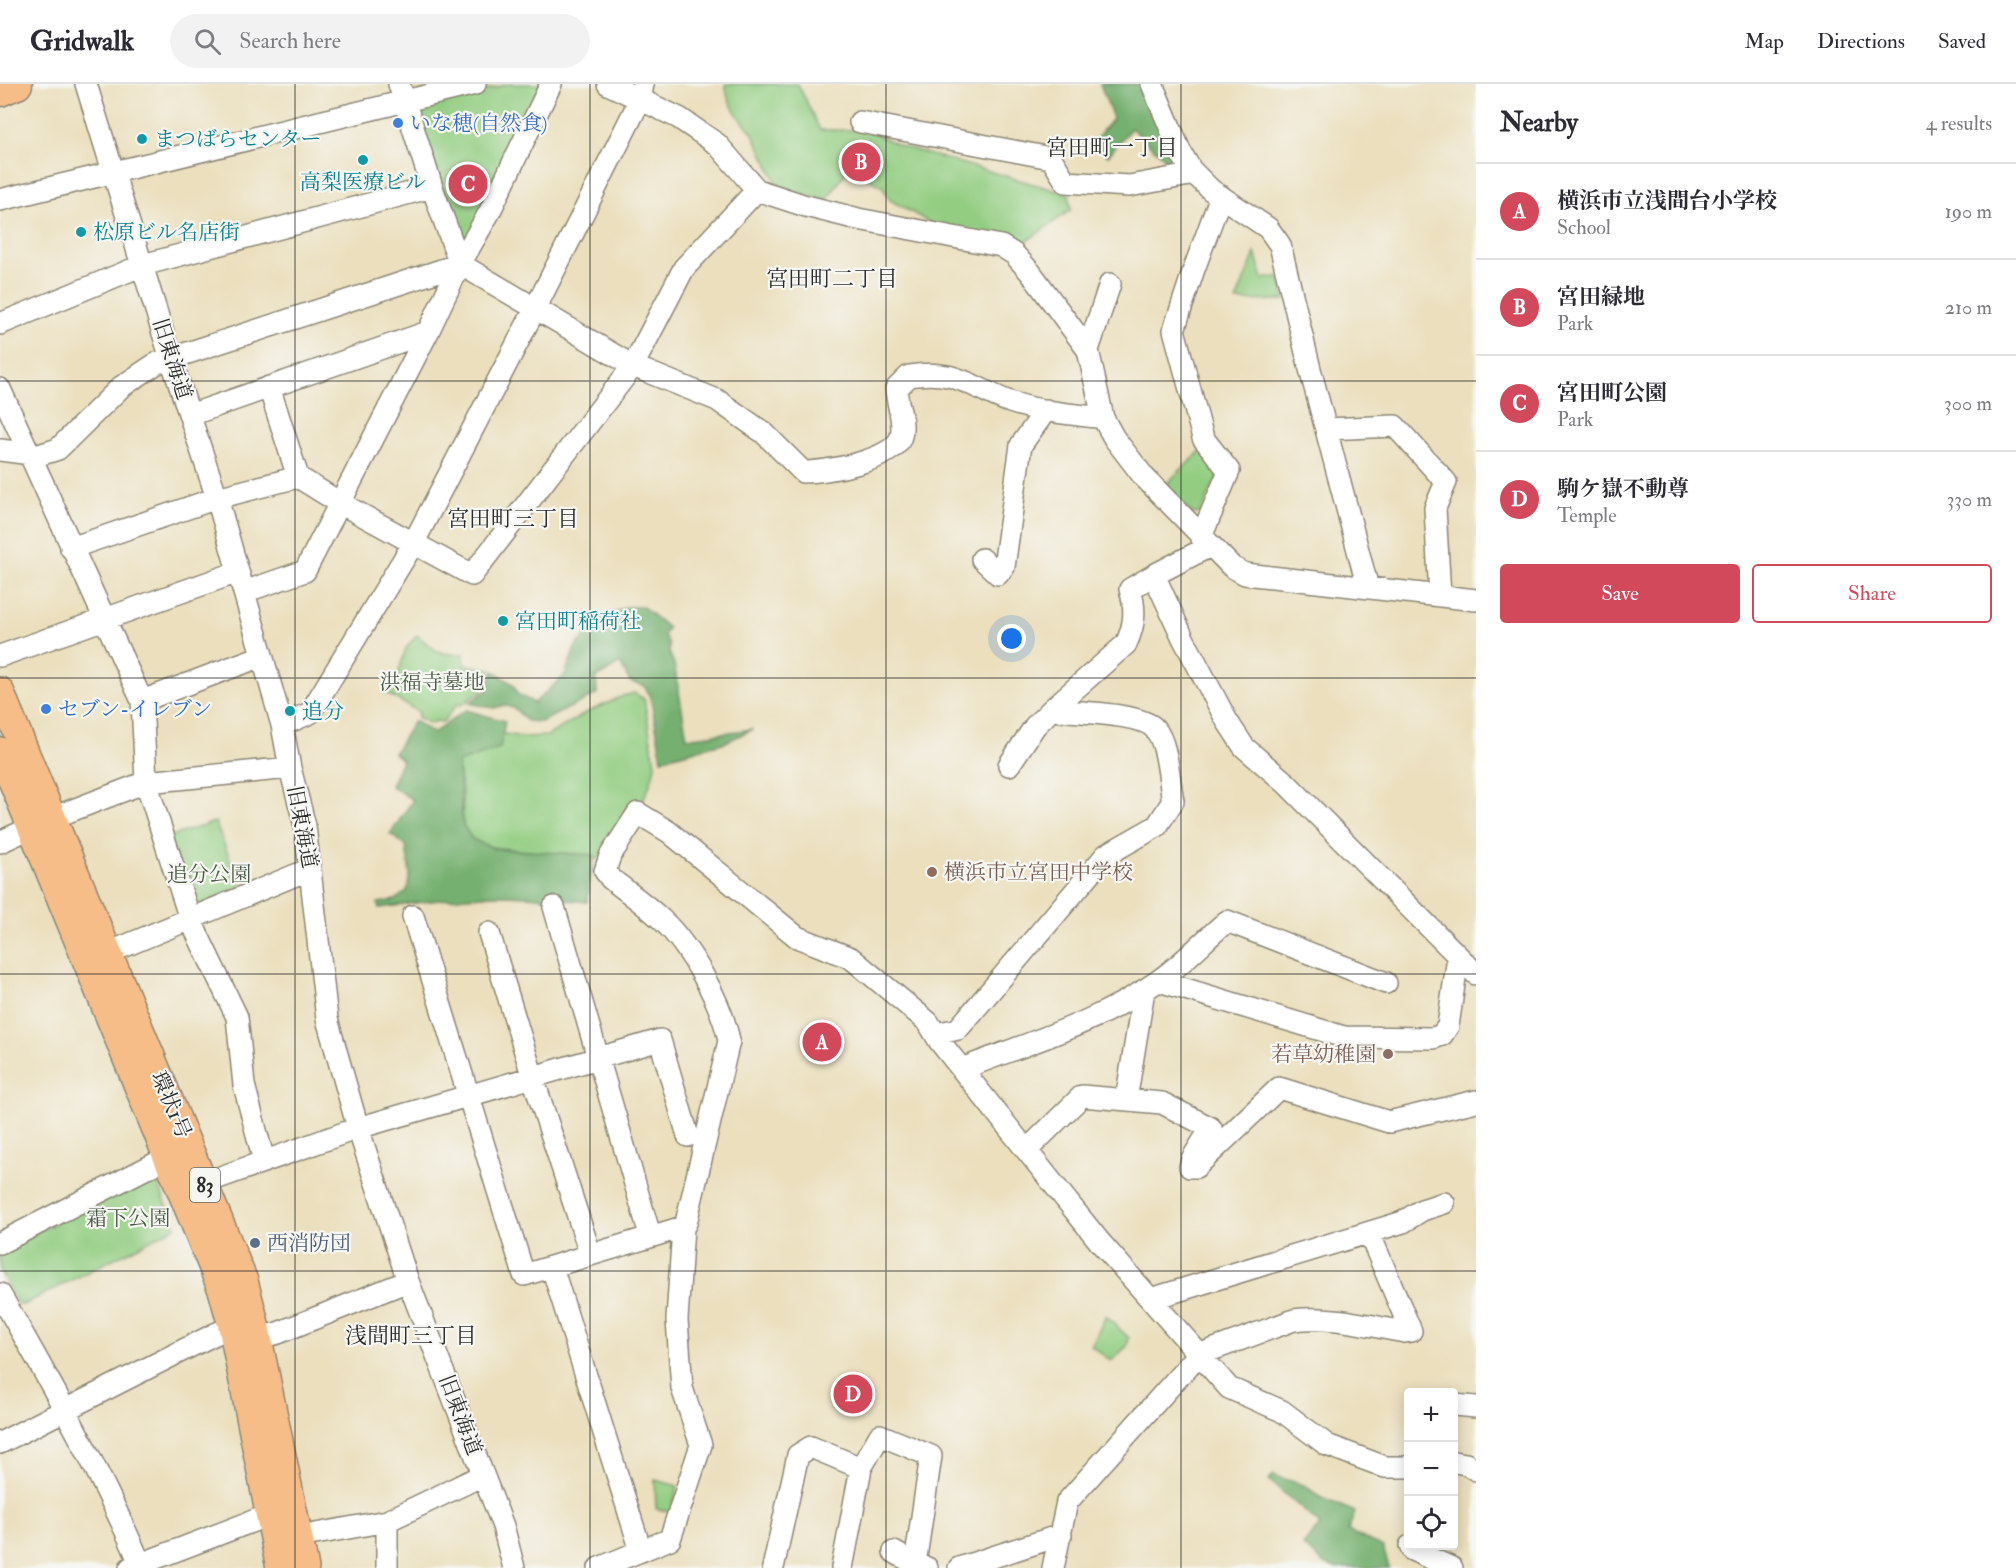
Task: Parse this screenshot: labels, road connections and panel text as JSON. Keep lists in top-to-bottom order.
{
  "streets": {
    "main road": ["環状1号", "83"],
    "street": ["旧東海道"]
  },
  "districts": [
    "宮田町一丁目",
    "宮田町二丁目",
    "宮田町三丁目",
    "浅間町三丁目"
  ],
  "parks": ["洪福寺墓地", "追分公園", "霜下公園"],
  "places": [
    "いな穂(自然食)",
    "まつばらセンター",
    "高梨医療ビル",
    "松原ビル名店街",
    "宮田町稲荷社",
    "セブン-イレブン",
    "追分",
    "横浜市立宮田中学校",
    "若草幼稚園",
    "西消防団"
  ],
  "page": {
    "header": "Gridwalk",
    "search": "Search here",
    "nav": ["Map", "Directions", "Saved"],
    "heading": ["Nearby", "4 results"],
    "pins": [
      "B",
      "C",
      "A",
      "D"
    ],
    "list": [
      {
        "mark": "A",
        "name": "横浜市立浅間台小学校",
        "note": "School",
        "value": "190 m"
      },
      {
        "mark": "B",
        "name": "宮田緑地",
        "note": "Park",
        "value": "210 m"
      },
      {
        "mark": "C",
        "name": "宮田町公園",
        "note": "Park",
        "value": "300 m"
      },
      {
        "mark": "D",
        "name": "駒ケ嶽不動尊",
        "note": "Temple",
        "value": "330 m"
      }
    ],
    "buttons": ["Save", "Share"],
    "map_buttons": ["+", "−"]
  }
}
